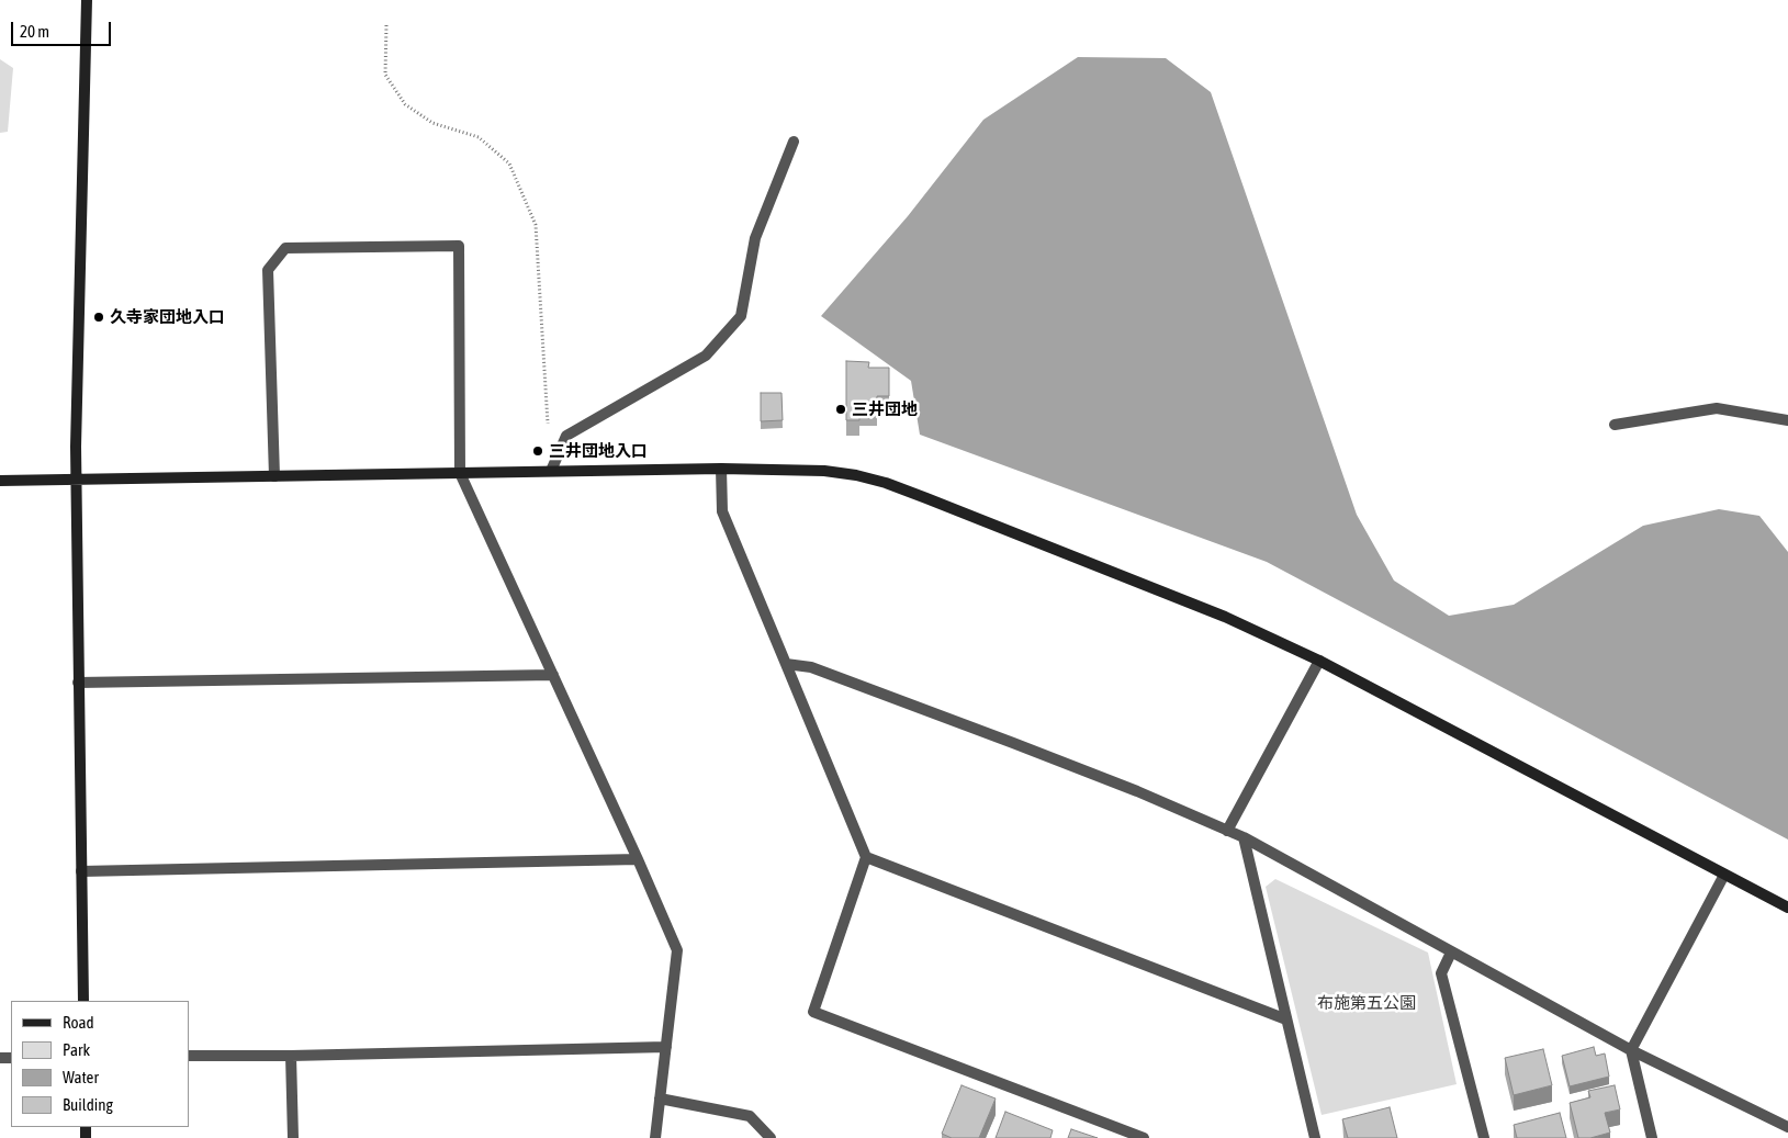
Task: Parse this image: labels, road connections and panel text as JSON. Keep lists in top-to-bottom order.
{
  "parks": ["布施第五公園"],
  "places": ["久寺家団地入口", "三井団地", "三井団地入口"],
  "legend": [
    "Road",
    "Park",
    "Water",
    "Building"
  ],
  "scale_bar": "20 m"
}
